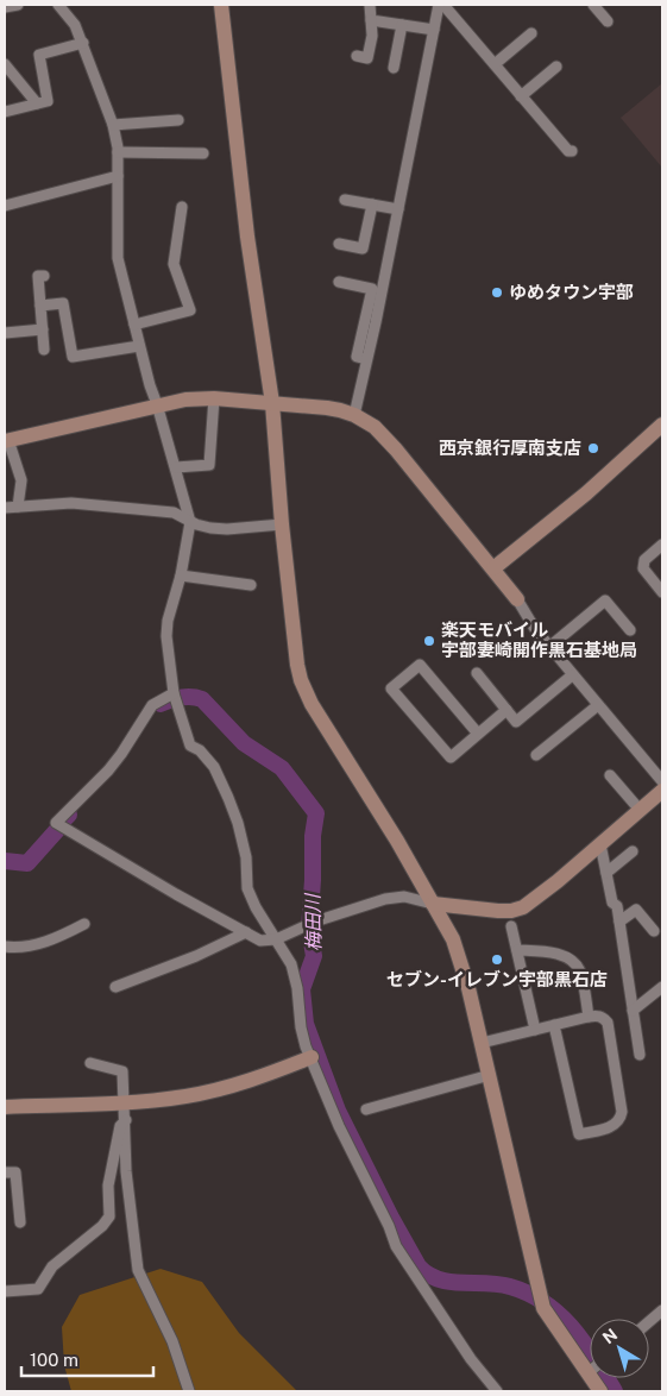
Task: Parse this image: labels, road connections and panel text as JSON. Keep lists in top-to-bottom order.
{
  "water": ["梅田川"],
  "places": [
    "ゆめタウン宇部",
    "西京銀行厚南支店",
    "楽天モバイル 宇部妻崎開作黒石基地局",
    "セブン-イレブン宇部黒石店"
  ],
  "scale_bar": "100 m",
  "north": "top left"
}
